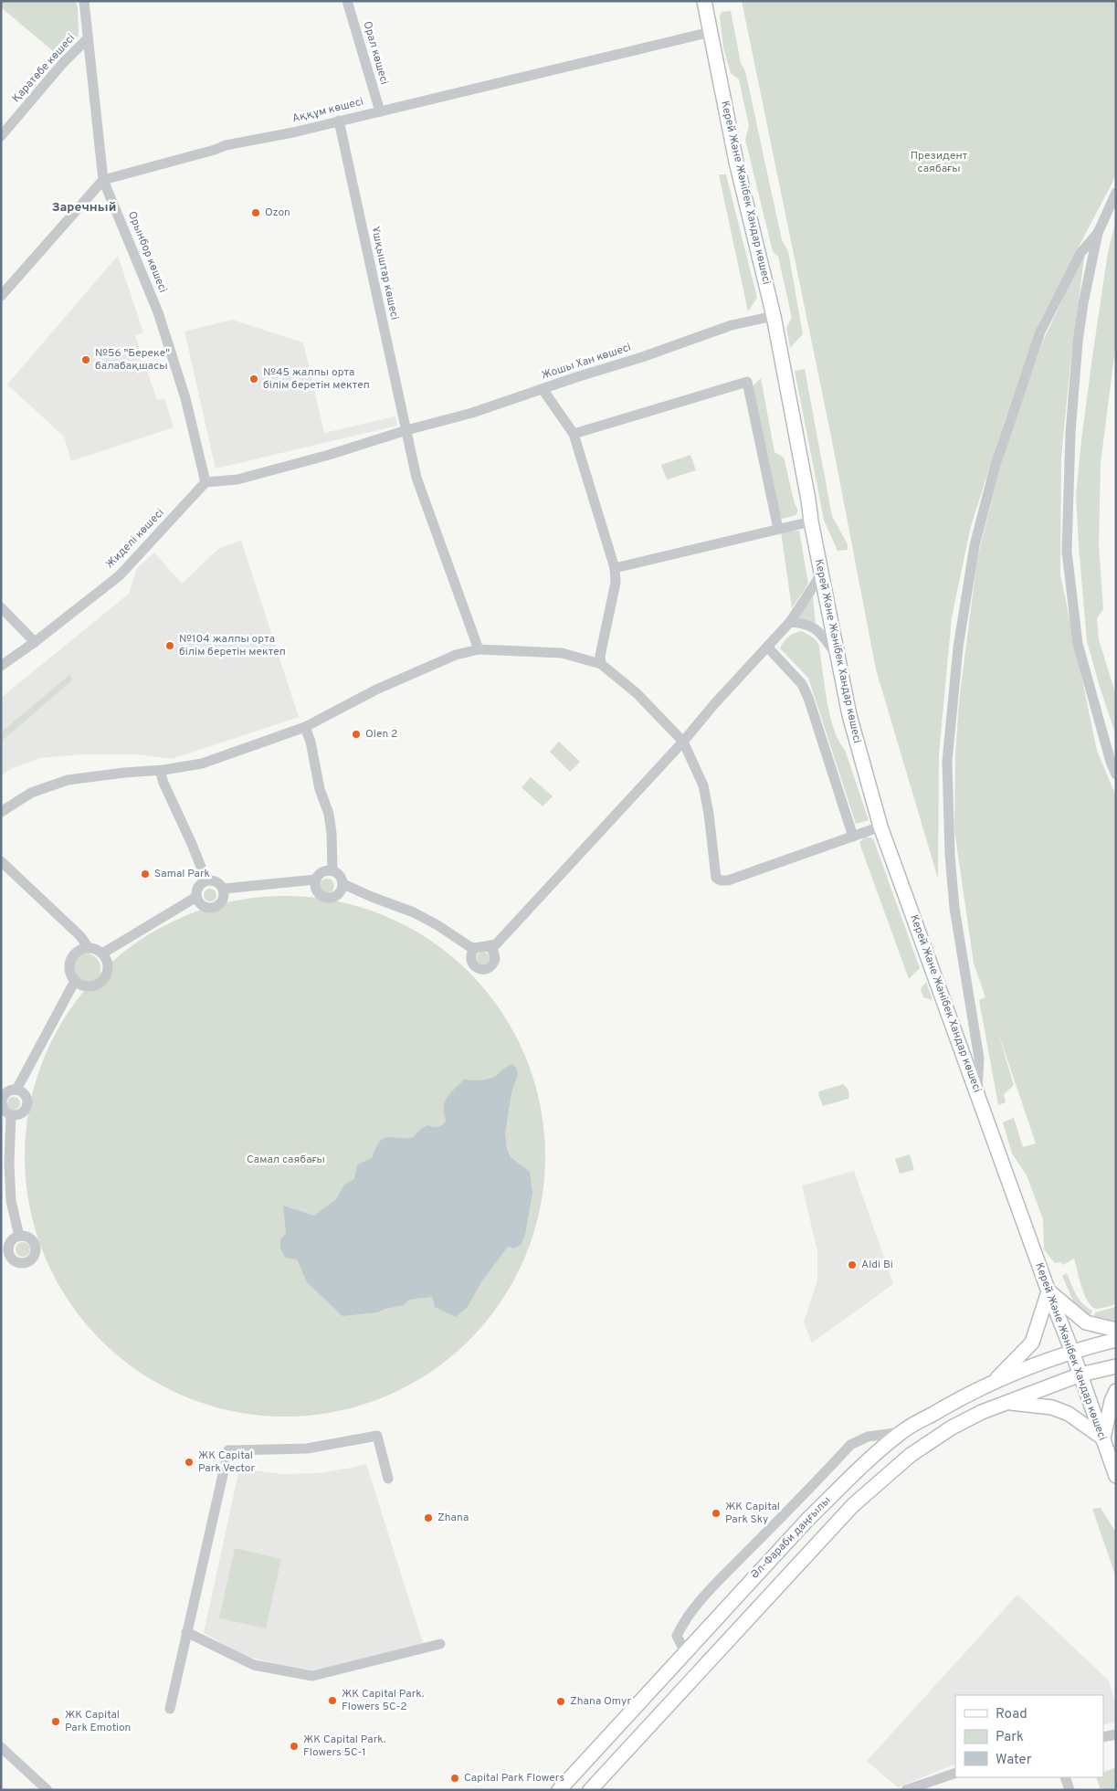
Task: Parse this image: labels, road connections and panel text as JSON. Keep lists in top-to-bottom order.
{
  "streets": {
    "main road": ["Керей Және Жәнібек Хандар көшесі", "Әл-Фараби даңғылы"],
    "street": [
      "Орал көшесі",
      "Қаратөбе көшесі",
      "Аққұм көшесі",
      "Орынбор көшесі",
      "Ұшқыштар көшесі",
      "Жошы Хан көшесі",
      "Жиделі көшесі"
    ]
  },
  "crossings": [
    ["Орал көшесі", "Аққұм көшесі"],
    ["Қаратөбе көшесі", "Орынбор көшесі"],
    ["Аққұм көшесі", "Керей Және Жәнібек Хандар көшесі"],
    ["Аққұм көшесі", "Орынбор көшесі"],
    ["Аққұм көшесі", "Ұшқыштар көшесі"],
    ["Керей Және Жәнібек Хандар көшесі", "Жошы Хан көшесі"],
    ["Керей Және Жәнібек Хандар көшесі", "Әл-Фараби даңғылы"],
    ["Орынбор көшесі", "Жошы Хан көшесі"],
    ["Орынбор көшесі", "Жиделі көшесі"],
    ["Ұшқыштар көшесі", "Жошы Хан көшесі"],
    ["Жошы Хан көшесі", "Жиделі көшесі"]
  ],
  "districts": ["Заречный"],
  "parks": ["Президент саябағы", "Самал саябағы"],
  "places": [
    "Ozon",
    "№56 \"Береке\" балабақшасы",
    "№45 жалпы орта білім беретін мектеп",
    "№104 жалпы орта білім беретін мектеп",
    "Olen 2",
    "Samal Park",
    "Aldi Bi",
    "ЖК Capital Park Vector",
    "ЖК Capital Park Sky",
    "Zhana",
    "ЖК Capital Park. Flowers 5C-2",
    "Zhana Omyr",
    "ЖК Capital Park Emotion",
    "ЖК Capital Park. Flowers 5C-1",
    "Capital Park Flowers"
  ],
  "legend": ["Road", "Park", "Water"]
}
